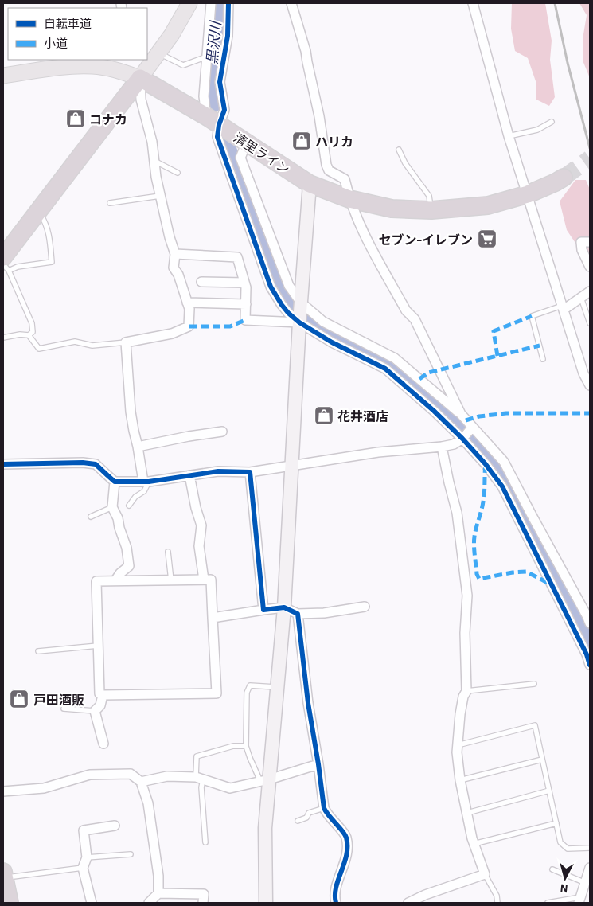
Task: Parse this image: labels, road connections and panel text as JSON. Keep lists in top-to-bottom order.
{
  "streets": {
    "highway": ["清里ライン"]
  },
  "water": ["黒沢川"],
  "places": {
    "shop": [
      "コナカ",
      "ハリカ",
      "花井酒店",
      "戸田酒販"
    ],
    "supermarket": ["セブン-イレブン"]
  },
  "legend": ["自転車道", "小道"],
  "north": "bottom"
}
